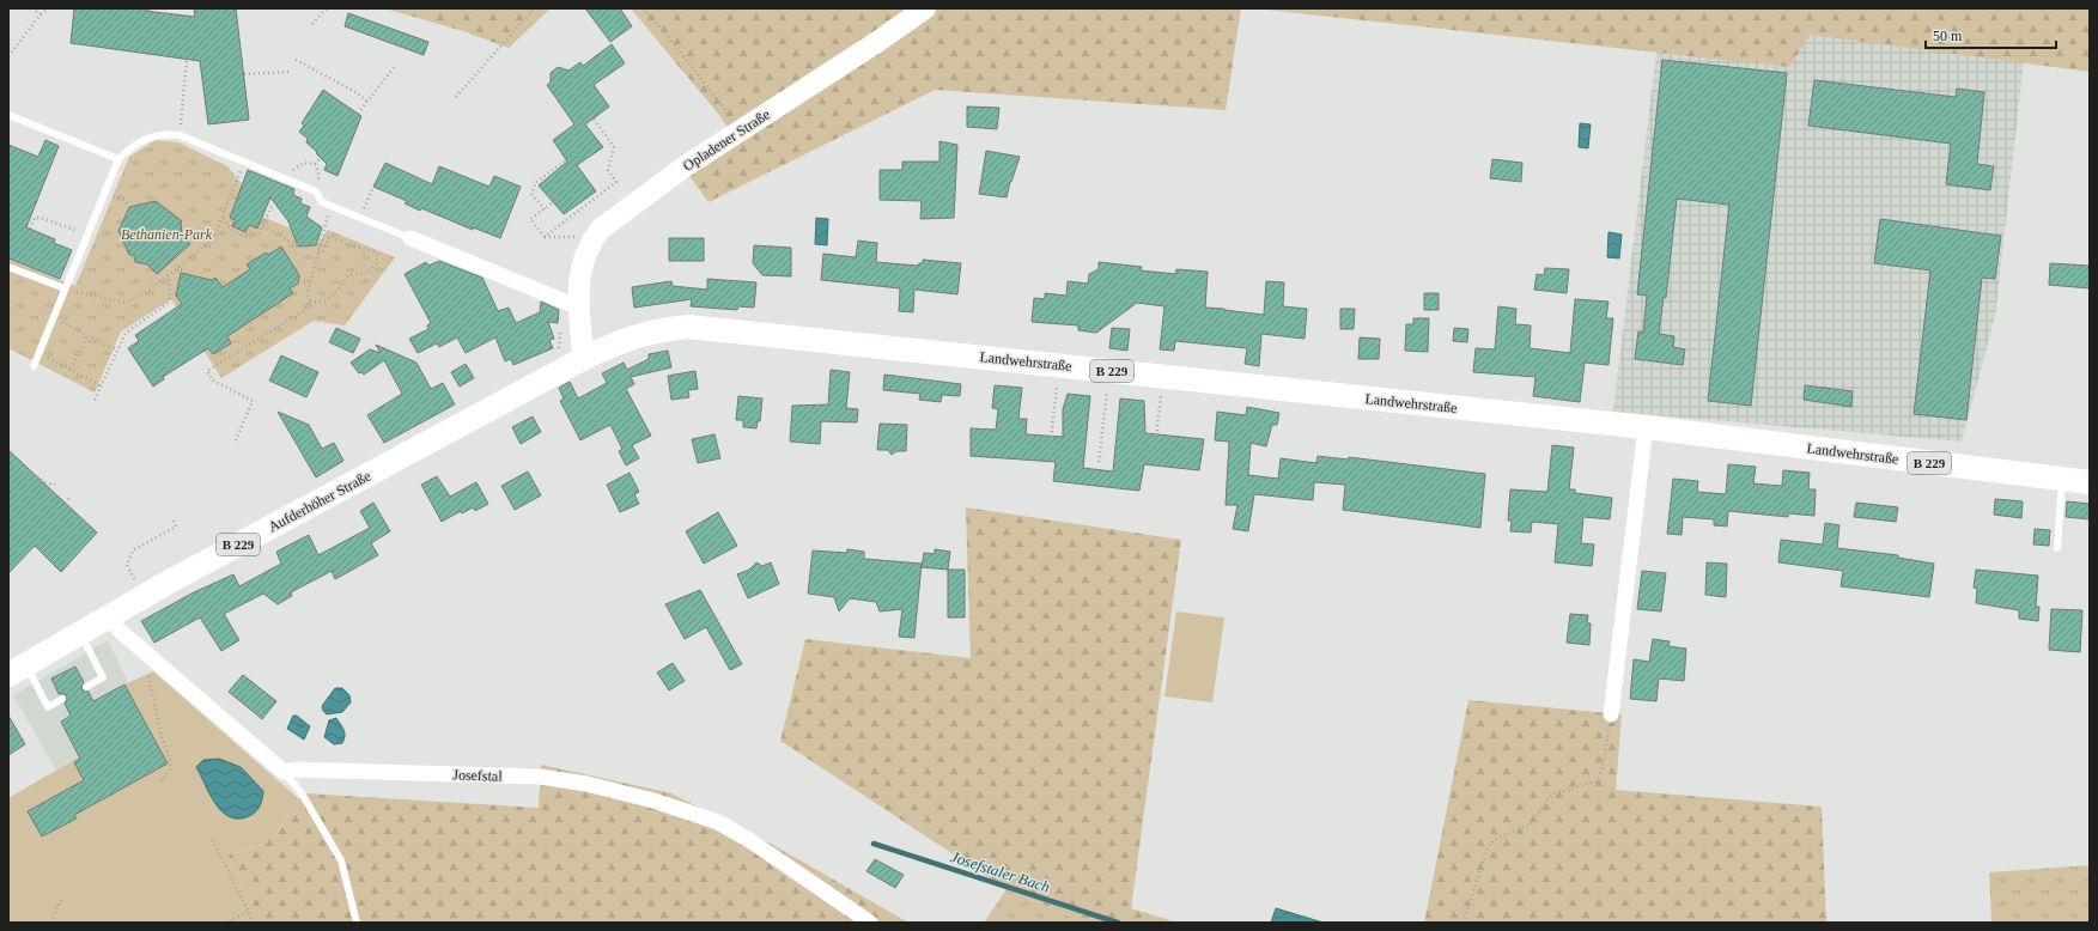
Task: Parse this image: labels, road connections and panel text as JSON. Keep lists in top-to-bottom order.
{
  "streets": {
    "main road": [
      "Opladener Straße",
      "Landwehrstraße",
      "B 229",
      "Aufderhöher Straße"
    ],
    "street": ["Josefstal"]
  },
  "crossings": [
    ["Opladener Straße", "Landwehrstraße"],
    ["Opladener Straße", "Aufderhöher Straße"],
    ["Landwehrstraße", "Aufderhöher Straße"]
  ],
  "water": ["Josefstaler Bach"],
  "parks": ["Bethanien-Park"],
  "scale_bar": "50 m"
}
